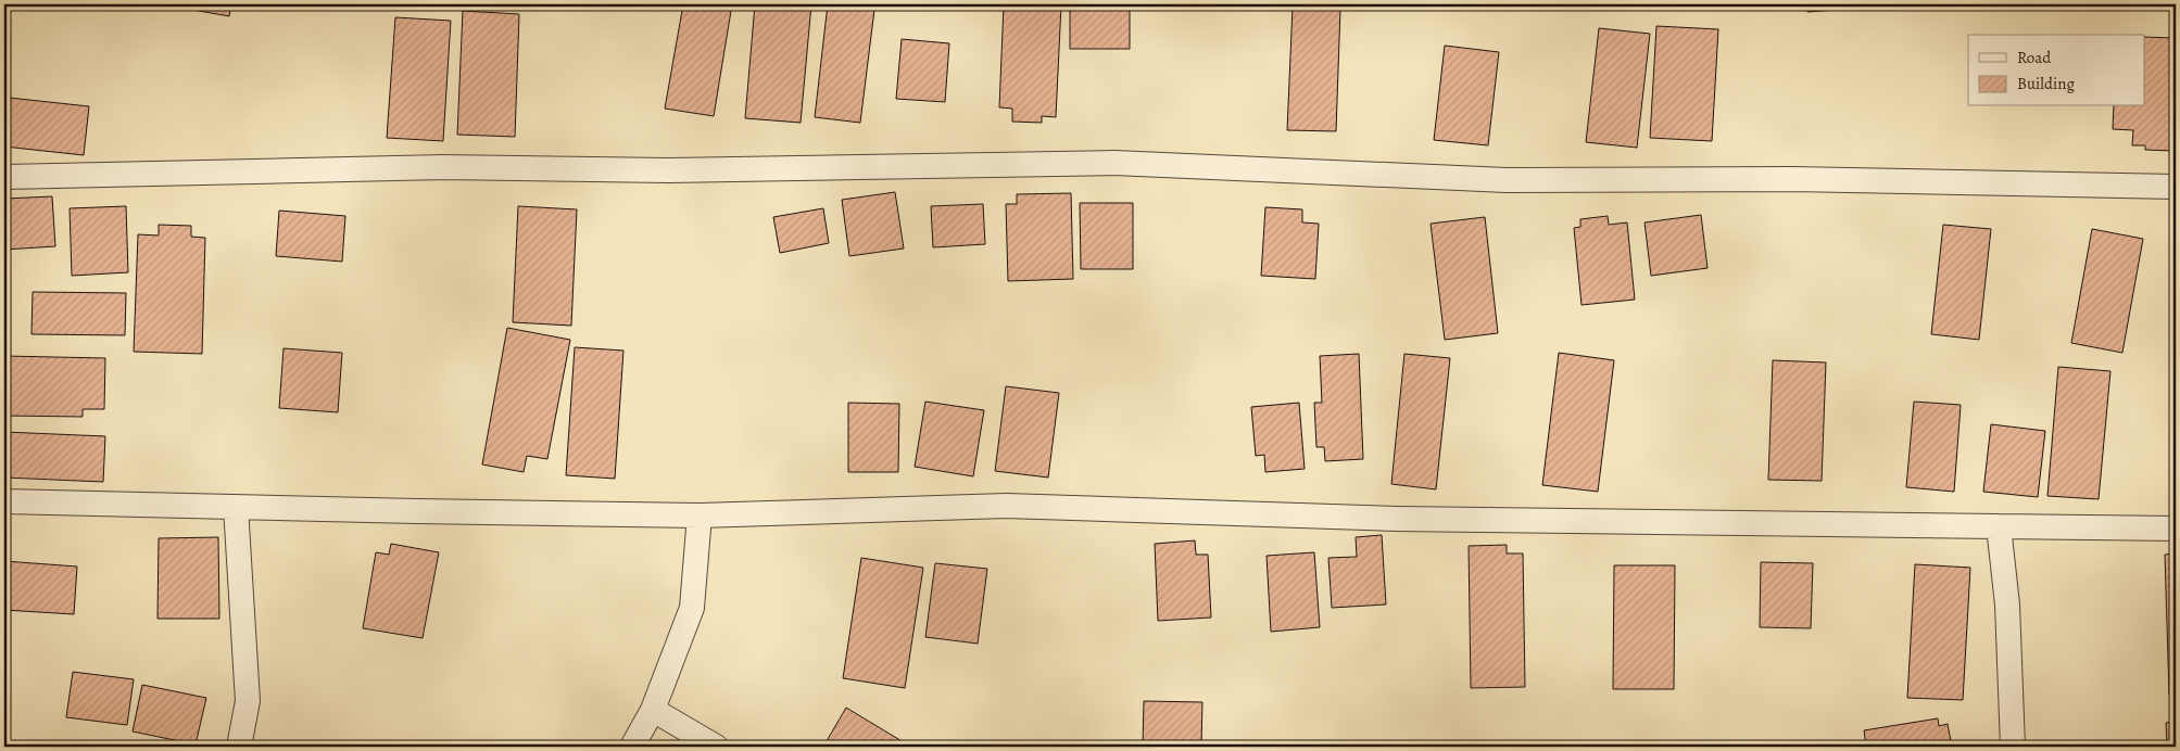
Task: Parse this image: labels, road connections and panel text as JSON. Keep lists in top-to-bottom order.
{
  "legend": ["Road", "Building"]
}
